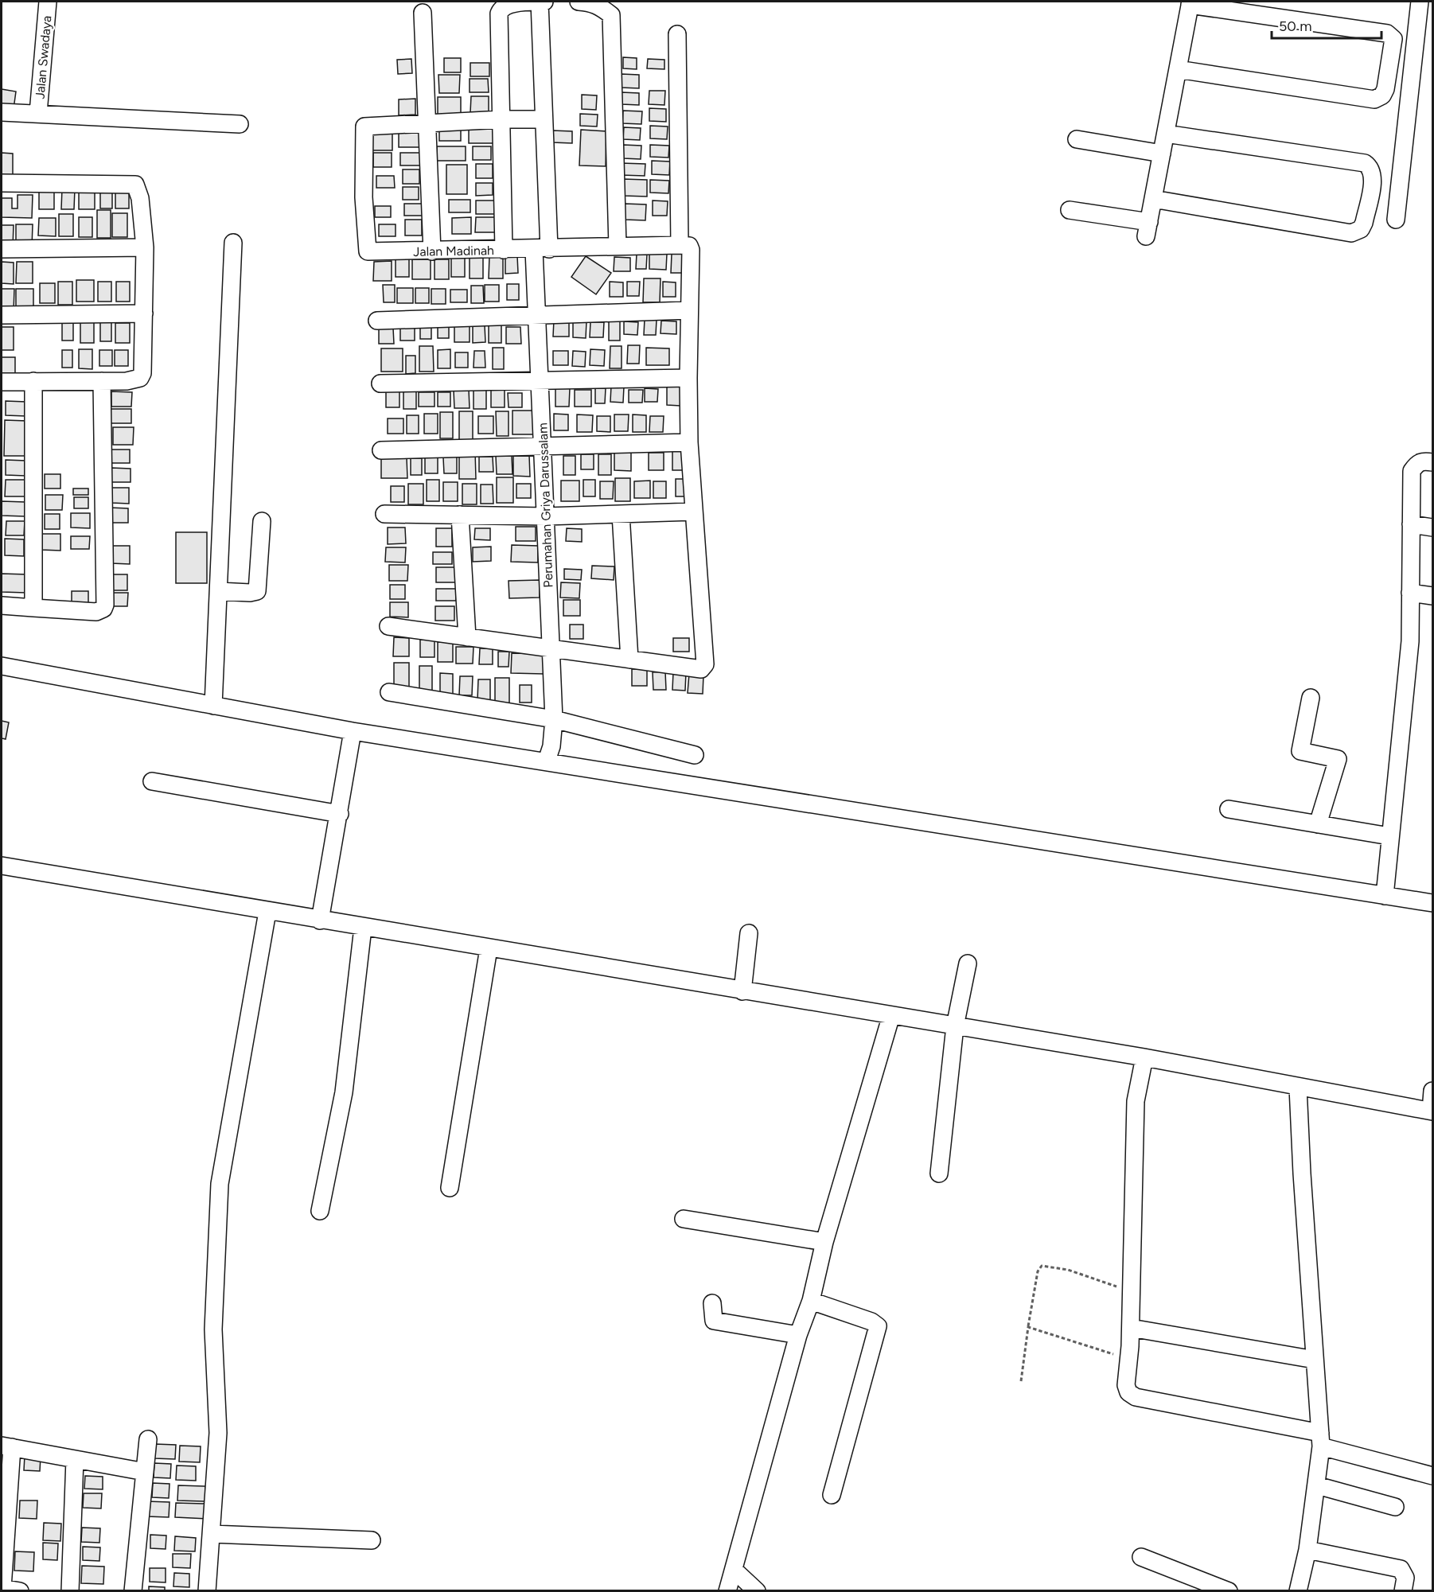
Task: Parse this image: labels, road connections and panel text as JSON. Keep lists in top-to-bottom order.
{
  "streets": {
    "street": ["Jalan Swadaya", "Jalan Madinah", "Perumahan Griya Darussalam"]
  },
  "crossings": [
    ["Jalan Madinah", "Perumahan Griya Darussalam"]
  ],
  "scale_bar": "50 m"
}
